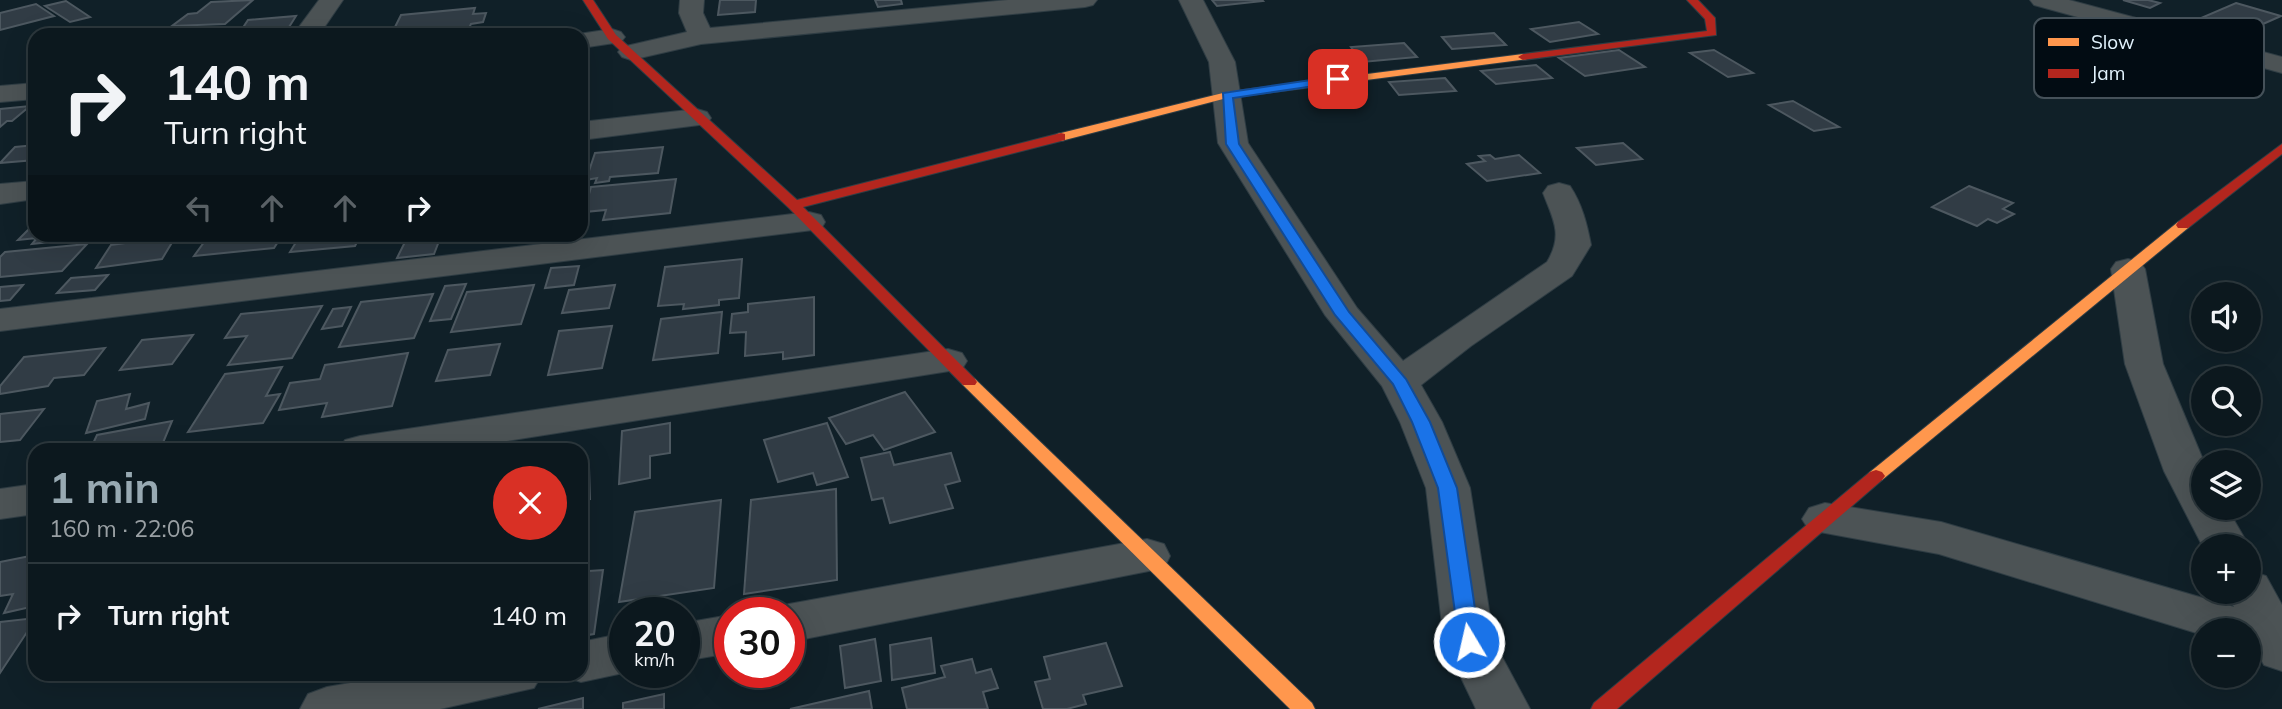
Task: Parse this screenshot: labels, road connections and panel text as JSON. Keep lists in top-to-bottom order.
{
  "legend": ["Slow", "Jam"],
  "page": {
    "turn": ["140 m", "Turn right"],
    "map_buttons": ["+", "−"],
    "heading": ["1 min", "160 m · 22:06"],
    "list": [
      {
        "name": "Turn right",
        "value": "140 m"
      }
    ],
    "speed": "20 km/h",
    "limit": "30"
  }
}
